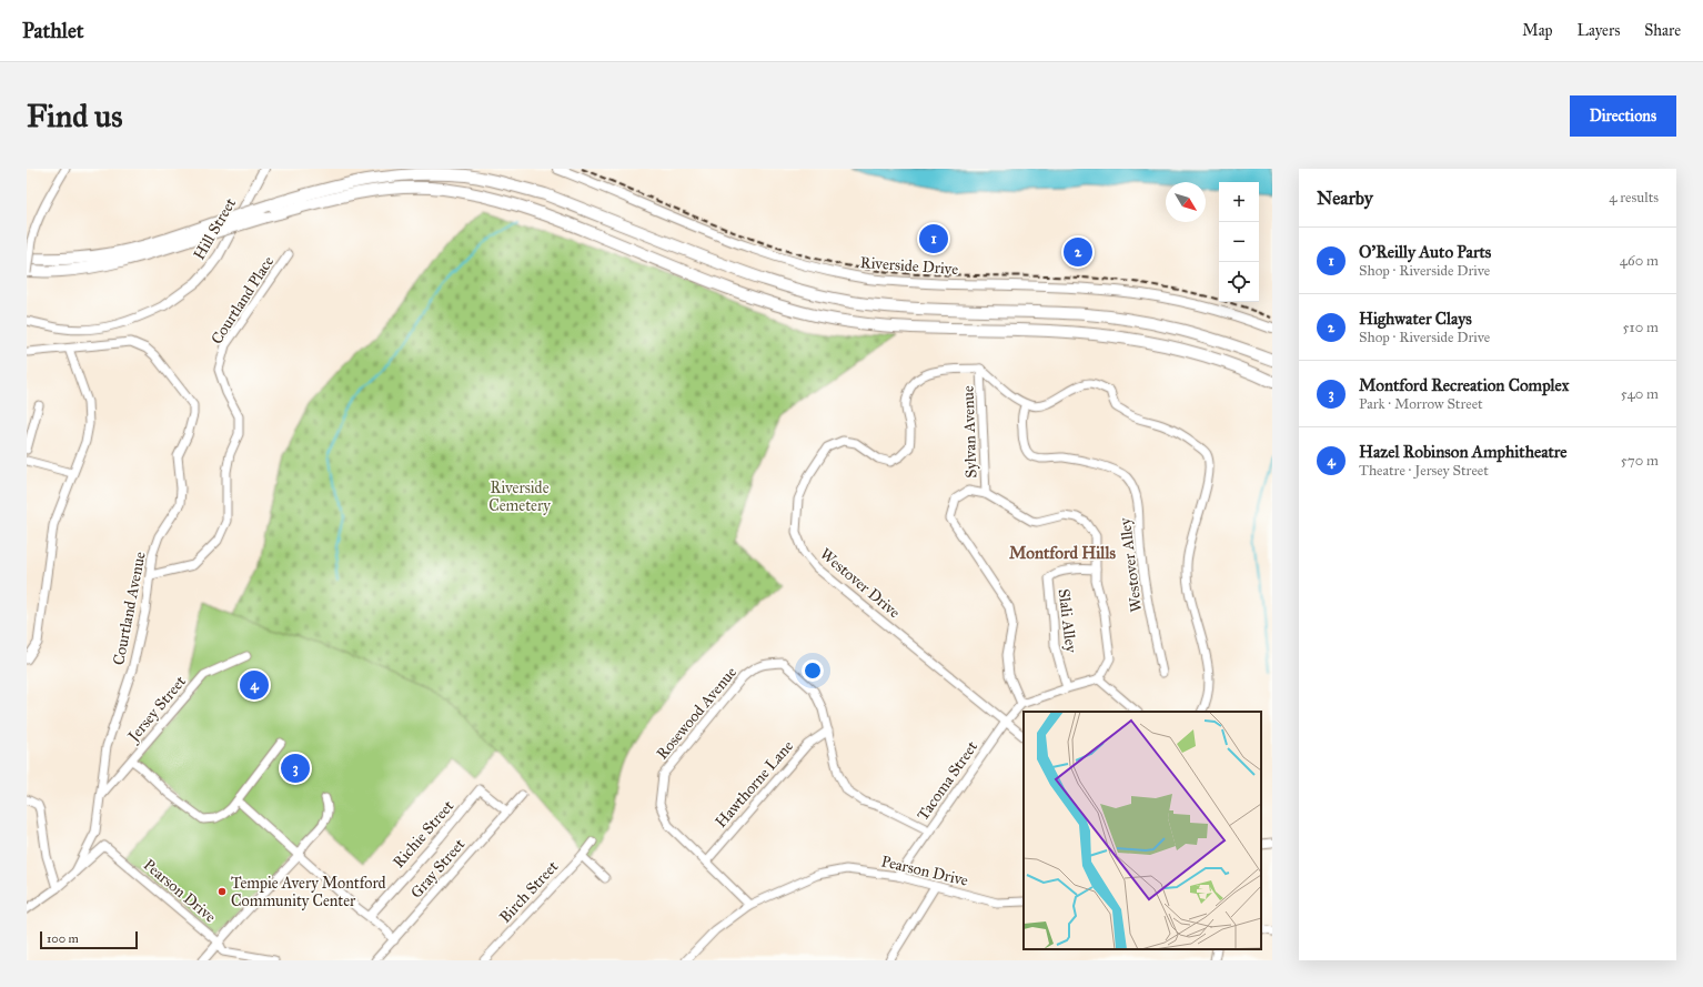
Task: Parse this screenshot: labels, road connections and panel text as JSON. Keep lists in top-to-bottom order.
{
  "streets": {
    "main road": ["Hill Street", "Riverside Drive"],
    "street": [
      "Courtland Place",
      "Sylvan Avenue",
      "Westover Alley",
      "Westover Drive",
      "Courtland Avenue",
      "Slali Alley",
      "Jersey Street",
      "Rosewood Avenue",
      "Tacoma Street",
      "Hawthorne Lane",
      "Richie Street",
      "Gray Street",
      "Pearson Drive",
      "Birch Street"
    ]
  },
  "crossings": [
    ["Courtland Place", "Courtland Avenue"],
    ["Sylvan Avenue", "Westover Drive"],
    ["Westover Drive", "Tacoma Street"],
    ["Courtland Avenue", "Jersey Street"],
    ["Courtland Avenue", "Pearson Drive"],
    ["Rosewood Avenue", "Tacoma Street"],
    ["Rosewood Avenue", "Hawthorne Lane"],
    ["Rosewood Avenue", "Pearson Drive"],
    ["Tacoma Street", "Pearson Drive"],
    ["Richie Street", "Gray Street"]
  ],
  "districts": ["Montford Hills"],
  "parks": ["Riverside Cemetery"],
  "places": ["Tempie Avery Montford Community Center"],
  "scale_bar": "100 m",
  "north": "bottom right",
  "page": {
    "header": "Pathlet",
    "nav": ["Map", "Layers", "Share"],
    "buttons": "Directions",
    "title": "Find us",
    "heading": ["Nearby", "4 results"],
    "map_buttons": ["+", "−"],
    "pins": [
      "1",
      "2",
      "4",
      "3"
    ],
    "list": [
      {
        "mark": "1",
        "name": "O'Reilly Auto Parts",
        "note": "Shop · Riverside Drive",
        "value": "460 m"
      },
      {
        "mark": "2",
        "name": "Highwater Clays",
        "note": "Shop · Riverside Drive",
        "value": "510 m"
      },
      {
        "mark": "3",
        "name": "Montford Recreation Complex",
        "note": "Park · Morrow Street",
        "value": "540 m"
      },
      {
        "mark": "4",
        "name": "Hazel Robinson Amphitheatre",
        "note": "Theatre · Jersey Street",
        "value": "570 m"
      }
    ],
    "scale": "100 m"
  }
}
